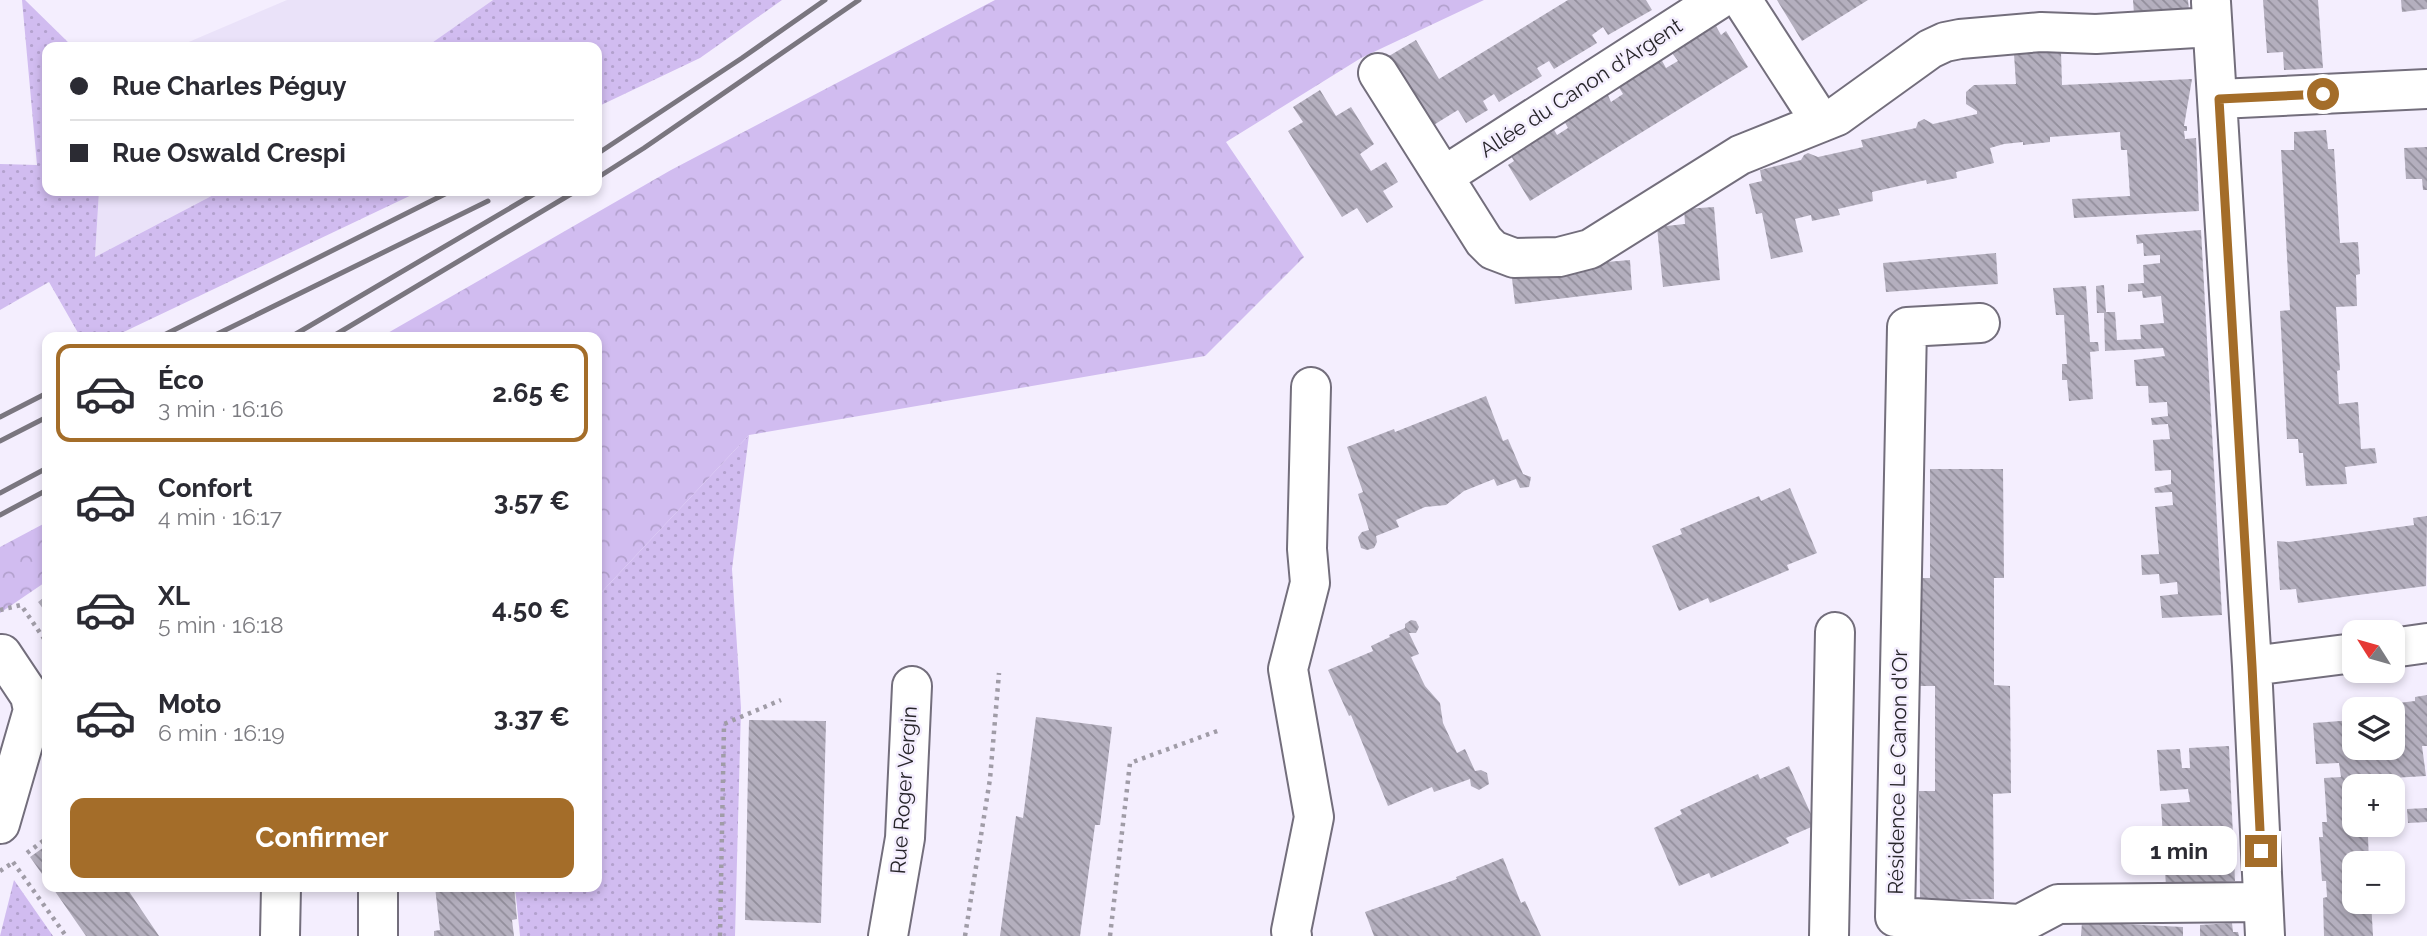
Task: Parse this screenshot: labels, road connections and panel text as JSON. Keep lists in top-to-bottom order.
{
  "streets": {
    "street": ["Allée du Canon d'Argent", "Résidence Le Canon d'Or", "Rue Roger Vergin"]
  },
  "north": "top left",
  "page": {
    "banner": ["Rue Charles Péguy", "Rue Oswald Crespi"],
    "list": [
      {
        "name": "Éco",
        "note": "3 min · 16:16",
        "value": "2.65 €"
      },
      {
        "name": "Confort",
        "note": "4 min · 16:17",
        "value": "3.57 €"
      },
      {
        "name": "XL",
        "note": "5 min · 16:18",
        "value": "4.50 €"
      },
      {
        "name": "Moto",
        "note": "6 min · 16:19",
        "value": "3.37 €"
      }
    ],
    "map_buttons": ["+", "−"],
    "buttons": "Confirmer",
    "bubble": "1 min"
  }
}
